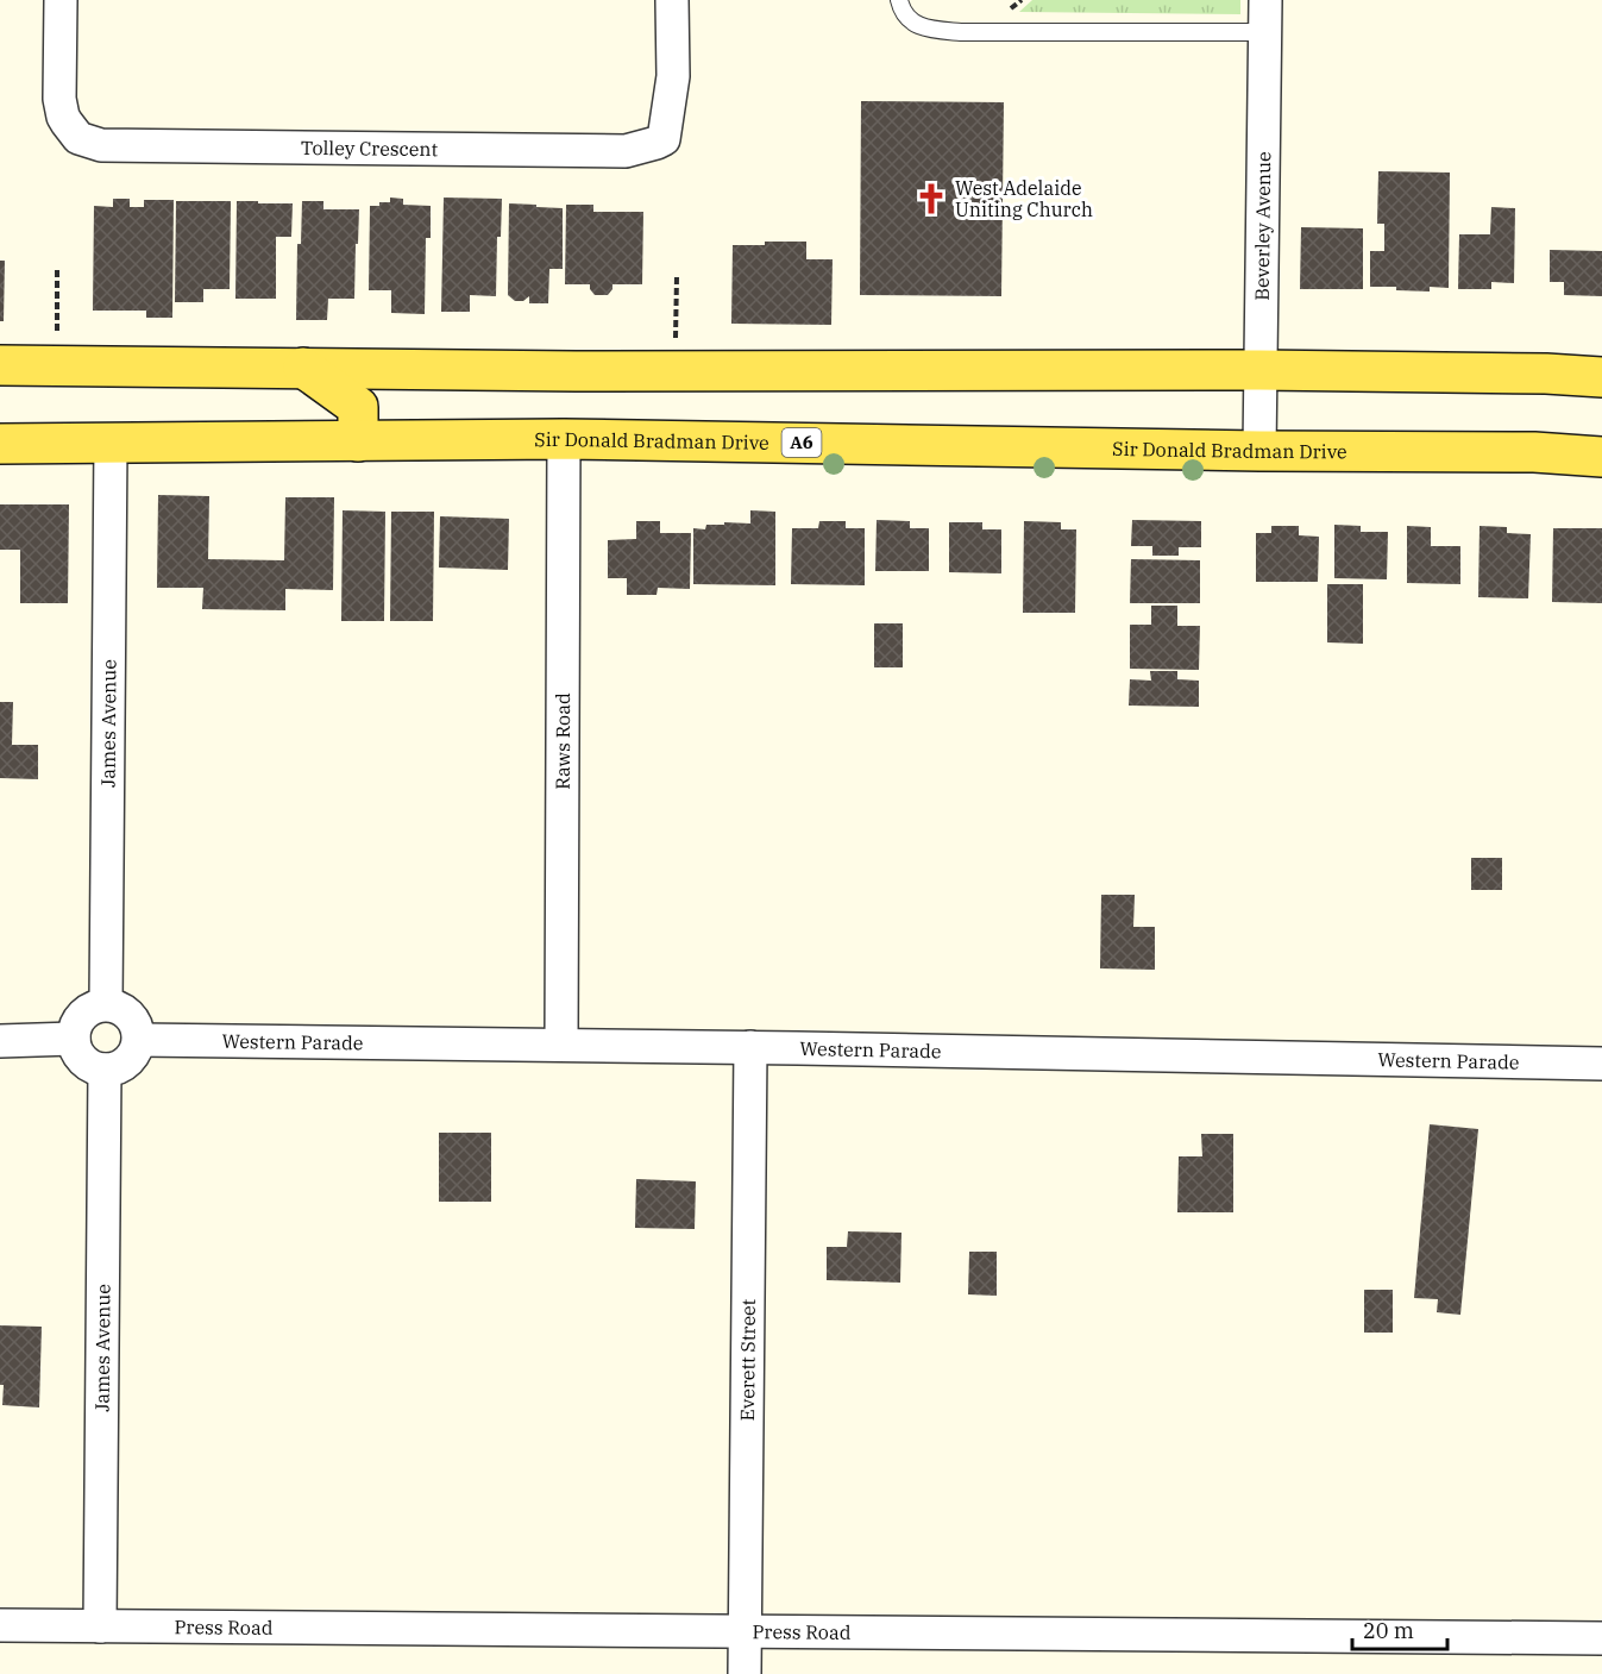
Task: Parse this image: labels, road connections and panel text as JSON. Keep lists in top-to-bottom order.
{
  "streets": {
    "main road": ["Sir Donald Bradman Drive", "A6"],
    "street": [
      "Tolley Crescent",
      "Beverley Avenue",
      "James Avenue",
      "Raws Road",
      "Western Parade",
      "Everett Street",
      "Press Road"
    ]
  },
  "crossings": [
    ["Beverley Avenue", "Sir Donald Bradman Drive"],
    ["Sir Donald Bradman Drive", "James Avenue"],
    ["Sir Donald Bradman Drive", "Raws Road"],
    ["James Avenue", "Western Parade"],
    ["James Avenue", "Press Road"],
    ["Raws Road", "Western Parade"],
    ["Western Parade", "Everett Street"],
    ["Everett Street", "Press Road"]
  ],
  "places": {
    "church": ["West Adelaide Uniting Church"]
  },
  "scale_bar": "20 m"
}
